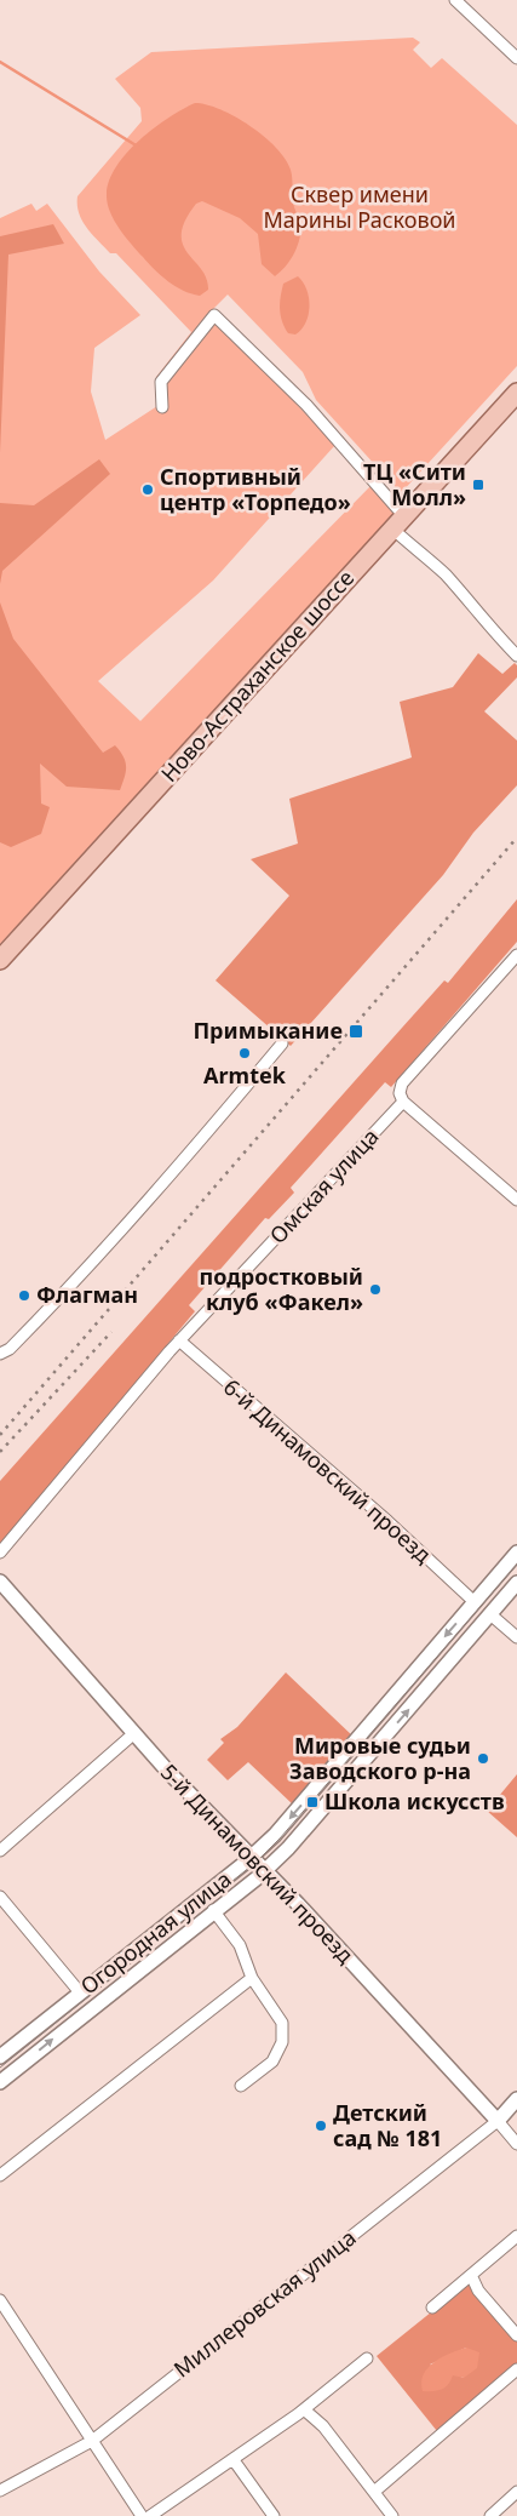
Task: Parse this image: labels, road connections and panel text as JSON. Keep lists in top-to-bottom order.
{
  "streets": {
    "main road": ["Ново-Астраханское шоссе"],
    "street": [
      "Омская улица",
      "6-й Динамовский проезд",
      "5-й Динамовский проезд",
      "Огородная улица",
      "Миллеровская улица"
    ]
  },
  "crossings": [
    ["Омская улица", "6-й Динамовский проезд"],
    ["6-й Динамовский проезд", "Огородная улица"],
    ["5-й Динамовский проезд", "Огородная улица"],
    ["5-й Динамовский проезд", "Миллеровская улица"]
  ],
  "parks": ["Сквер имени Марины Расковой"],
  "places": {
    "transit": ["ТЦ «Сити Молл»", "Примыкание", "Школа искусств"],
    "other": [
      "Спортивный центр «Торпедо»",
      "Armtek",
      "подростковый клуб «Факел»",
      "Флагман",
      "Мировые судьи Заводского р-на",
      "Детский сад № 181"
    ]
  }
}
